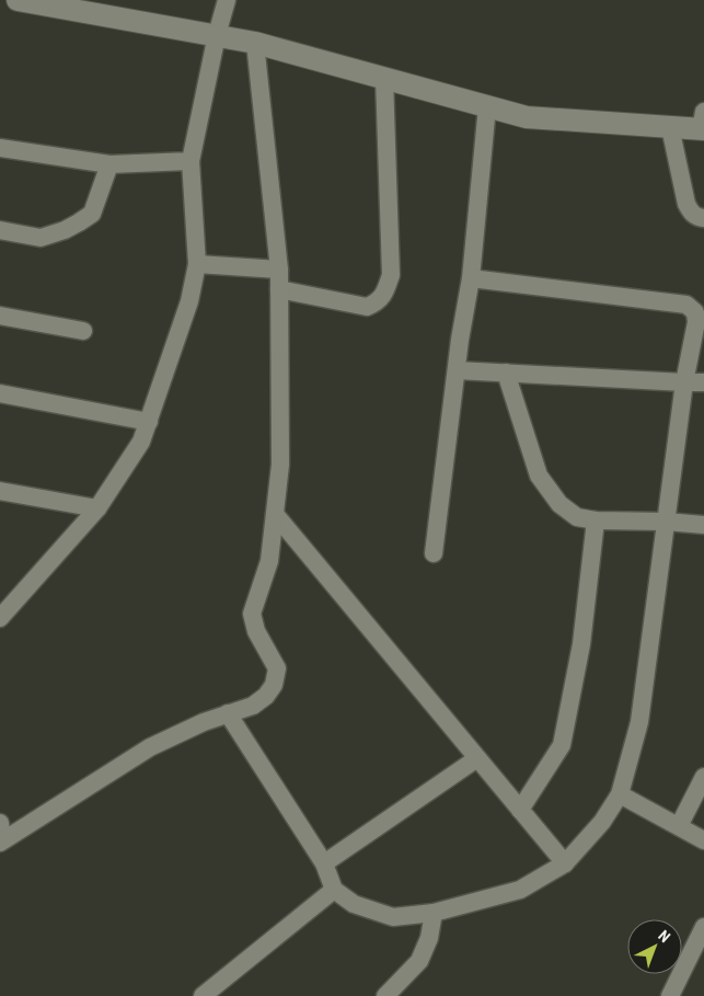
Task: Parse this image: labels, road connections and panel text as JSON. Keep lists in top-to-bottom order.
{
  "north": "top right"
}
